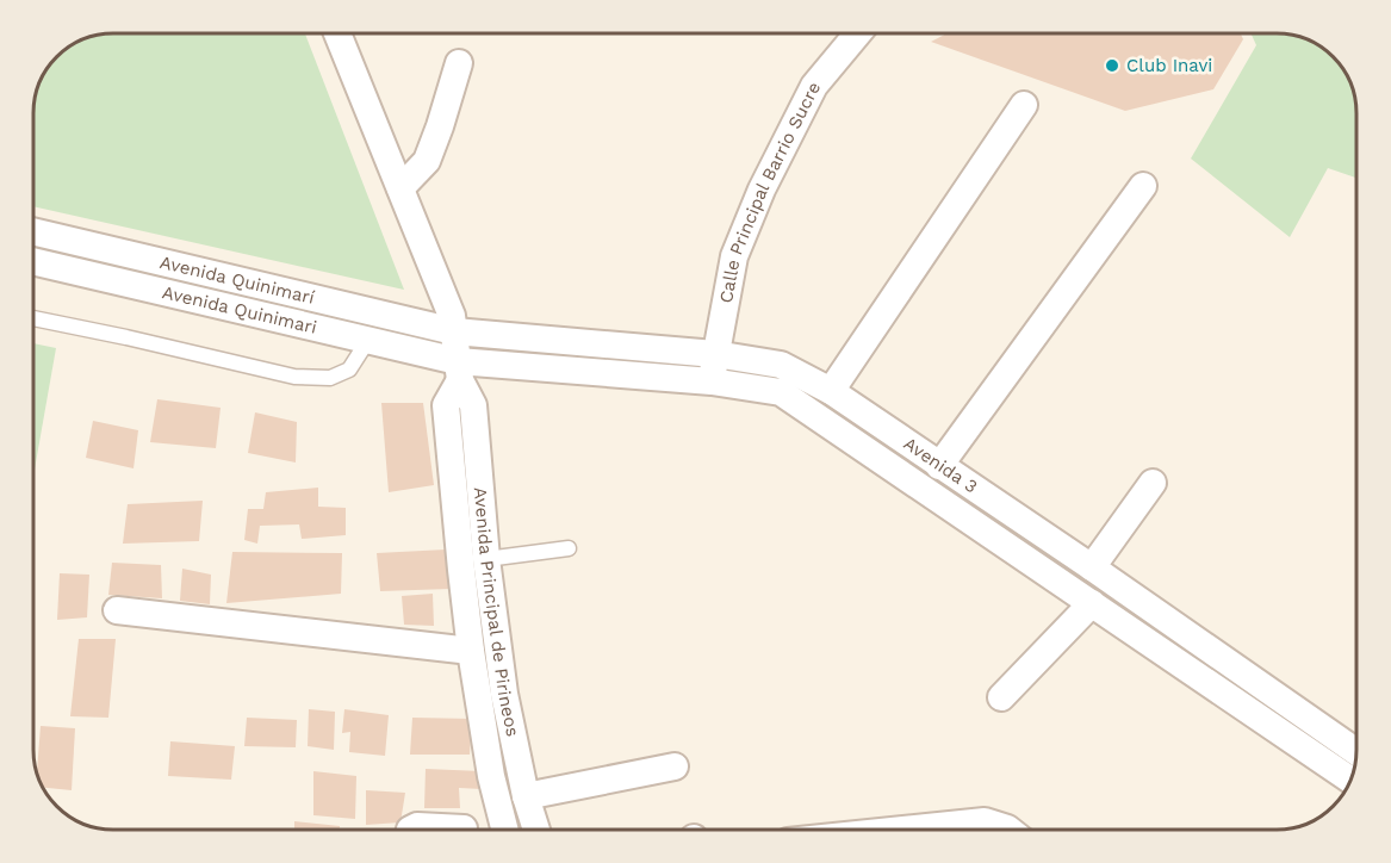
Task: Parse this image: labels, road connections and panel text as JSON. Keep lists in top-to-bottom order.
{
  "streets": {
    "street": [
      "Calle Principal Barrio Sucre",
      "Avenida Quinimarí",
      "Avenida Quinimari",
      "Avenida 3",
      "Avenida Principal de Pirineos"
    ]
  },
  "crossings": [
    ["Calle Principal Barrio Sucre", "Avenida 3"],
    ["Avenida Quinimarí", "Avenida 3"],
    ["Avenida Quinimarí", "Avenida Principal de Pirineos"],
    ["Avenida Quinimari", "Avenida 3"],
    ["Avenida Quinimari", "Avenida Principal de Pirineos"],
    ["Avenida 3", "Avenida Principal de Pirineos"]
  ],
  "places": ["Club Inavi"]
}
